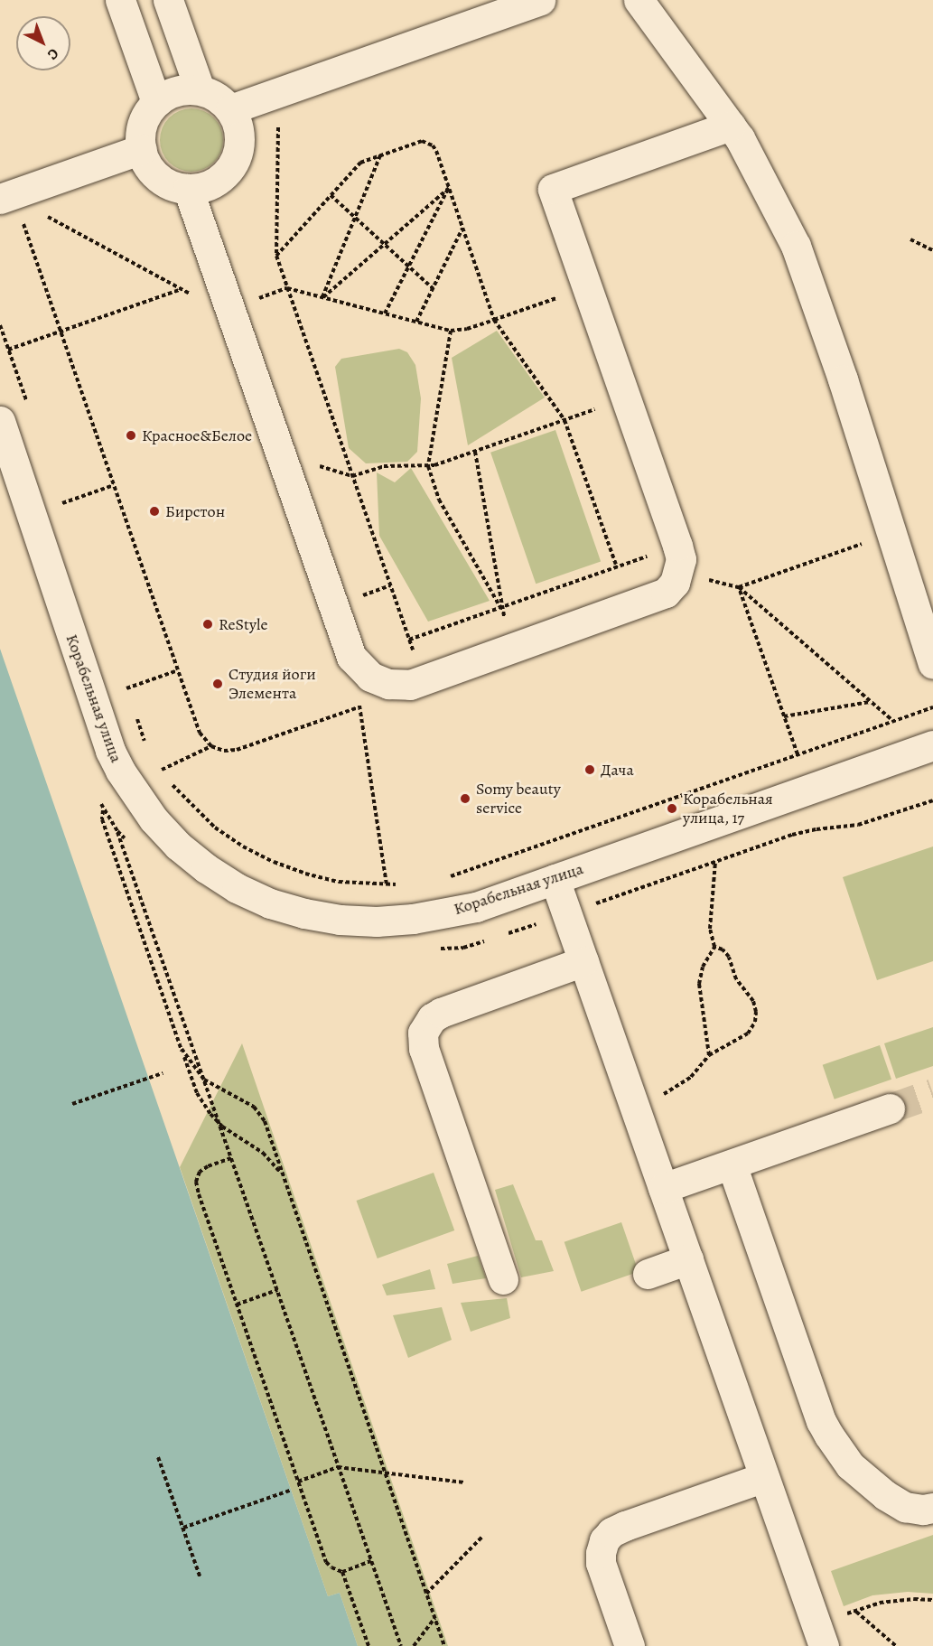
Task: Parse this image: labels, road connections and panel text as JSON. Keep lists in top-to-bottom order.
{
  "streets": {
    "street": ["Корабельная улица"]
  },
  "places": [
    "Красное&Белое",
    "Бирстон",
    "ReStyle",
    "Студия йоги Элемента",
    "Дача",
    "Somy beauty service",
    "Корабельная улица, 17"
  ],
  "north": "bottom right"
}
